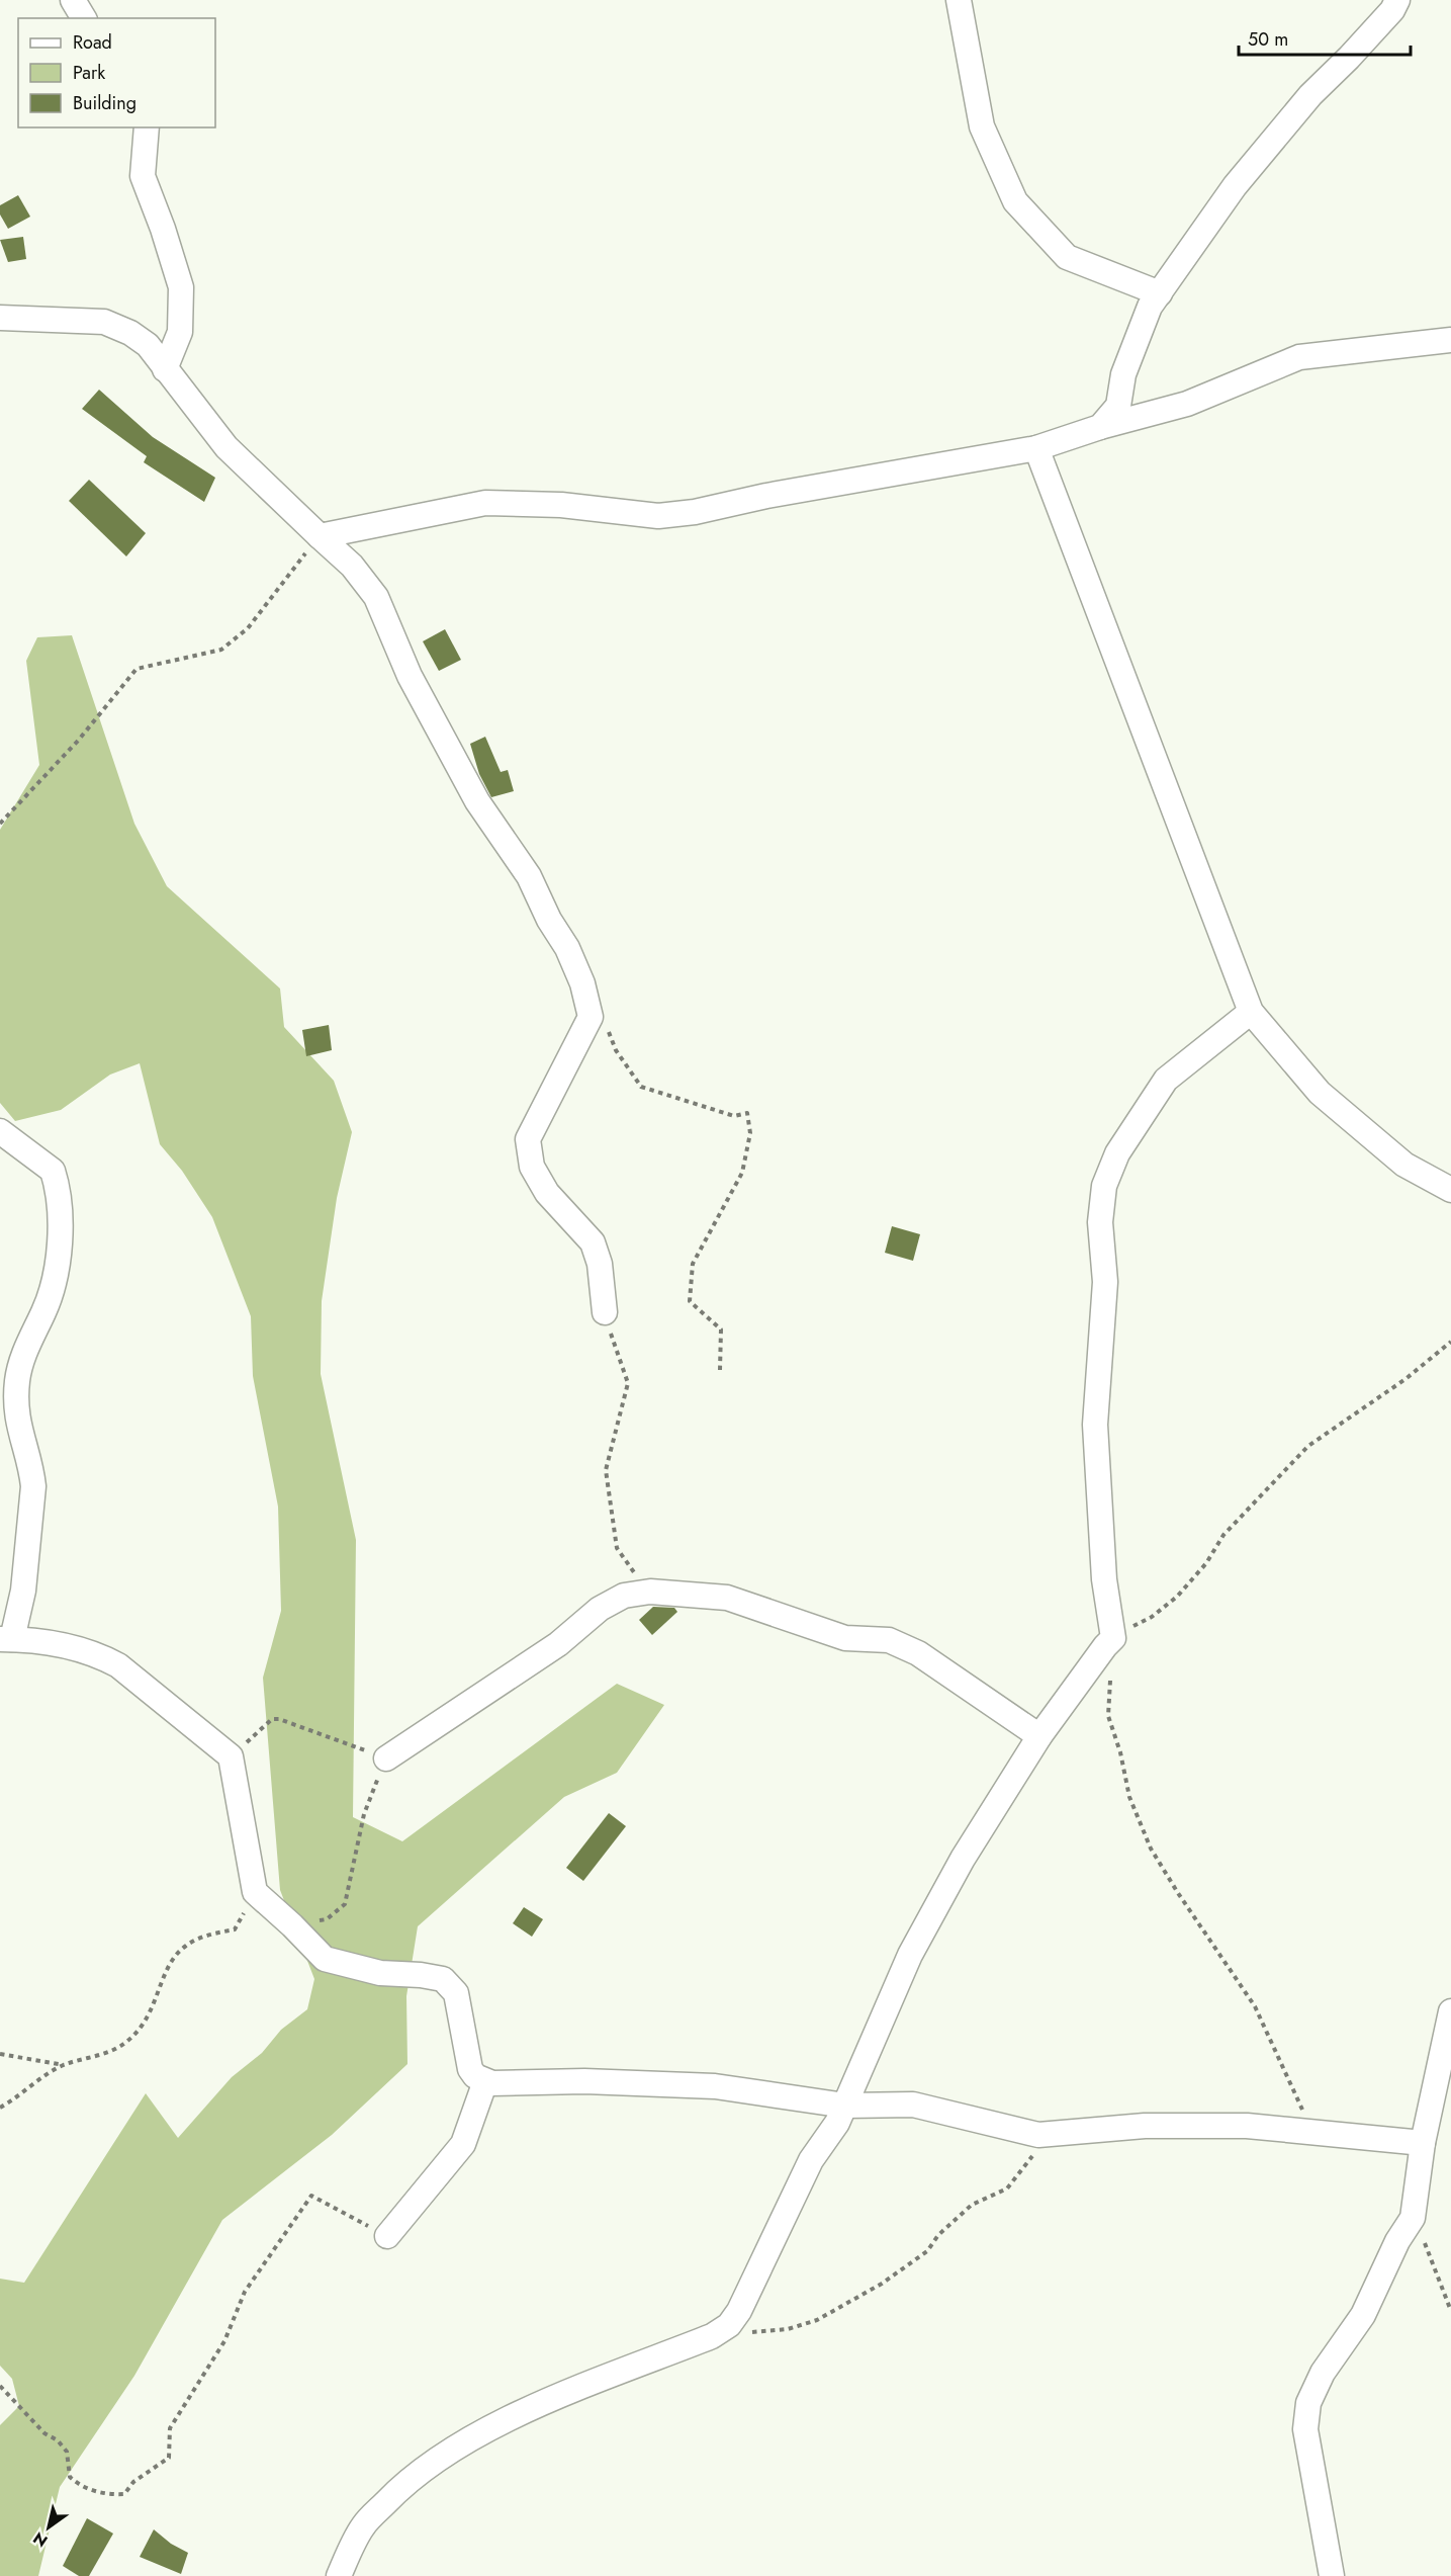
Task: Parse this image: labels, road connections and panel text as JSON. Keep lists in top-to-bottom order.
{
  "legend": ["Road", "Park", "Building"],
  "scale_bar": "50 m",
  "north": "bottom left"
}
